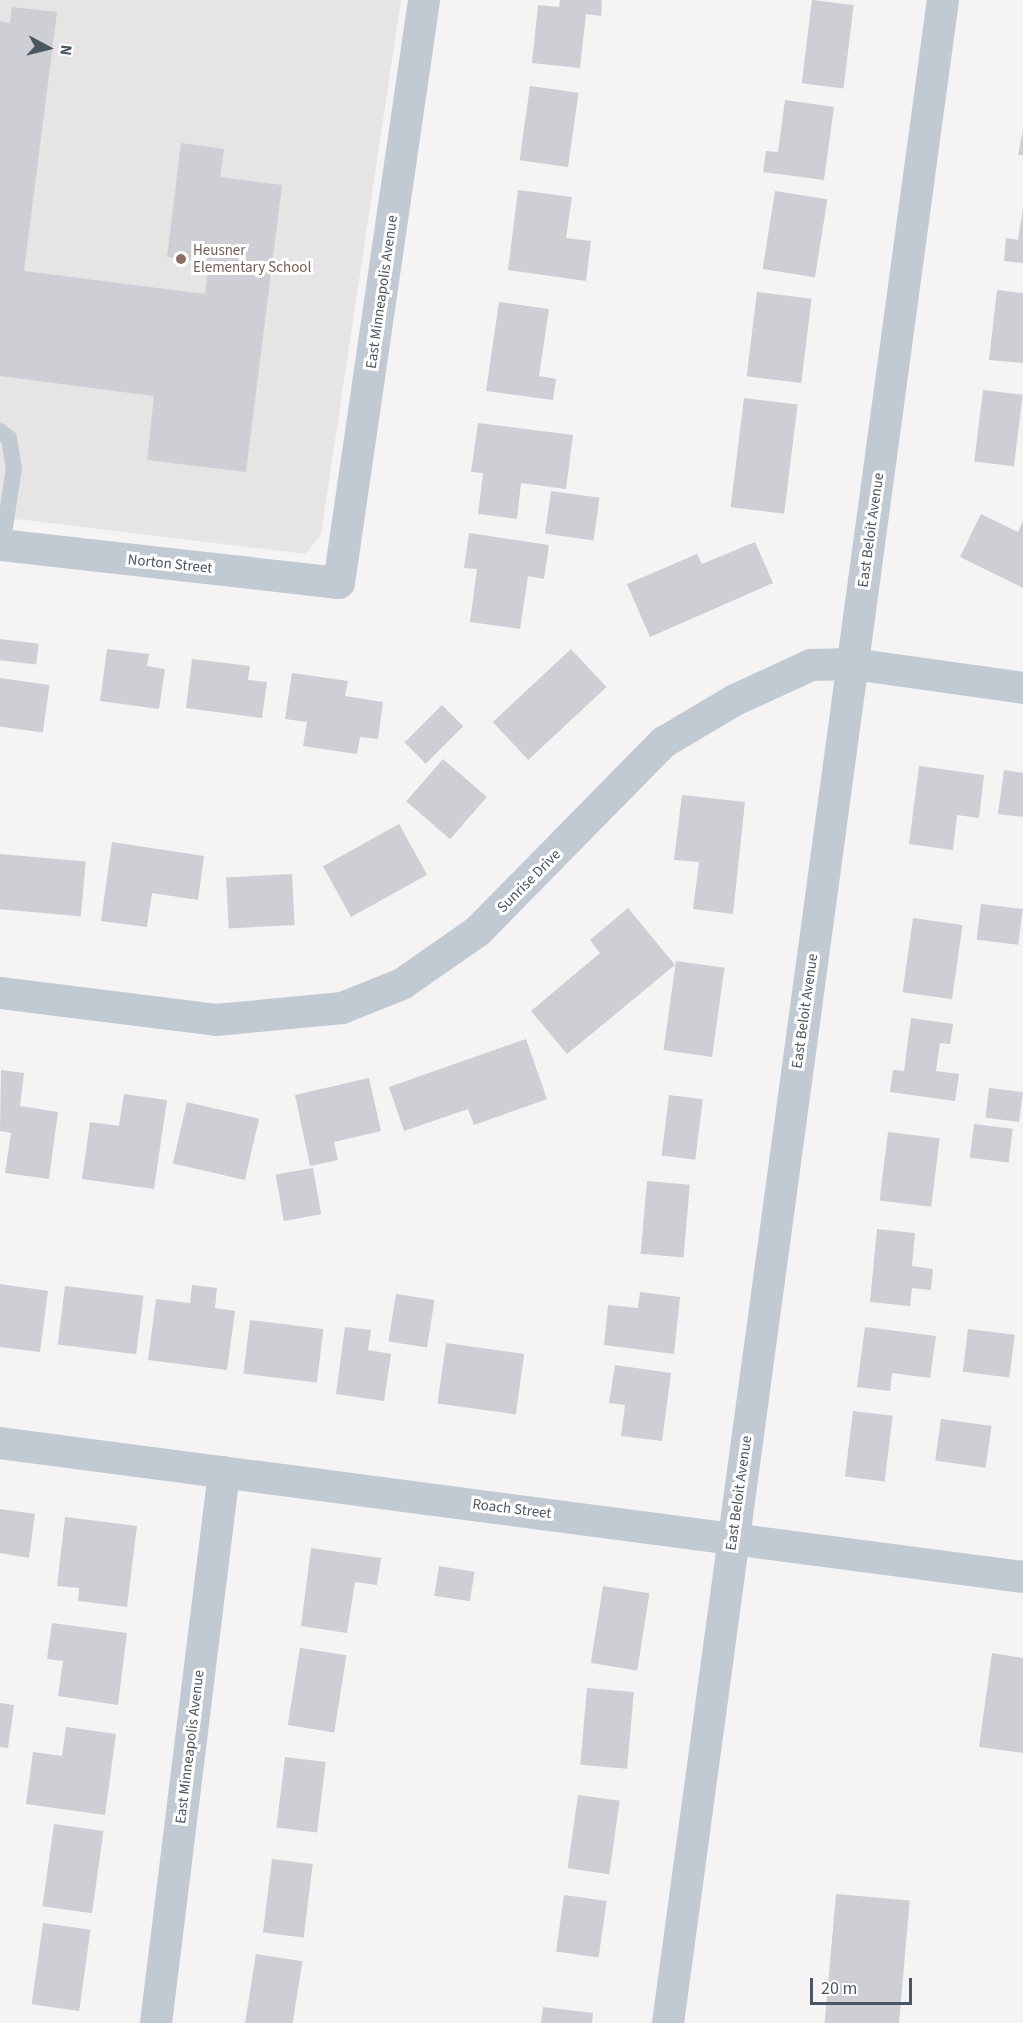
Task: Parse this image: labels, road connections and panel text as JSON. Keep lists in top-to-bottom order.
{
  "streets": {
    "street": [
      "East Minneapolis Avenue",
      "East Beloit Avenue",
      "Norton Street",
      "Sunrise Drive",
      "Roach Street"
    ]
  },
  "crossings": [
    ["East Minneapolis Avenue", "Norton Street"],
    ["East Minneapolis Avenue", "Roach Street"],
    ["East Beloit Avenue", "Sunrise Drive"],
    ["East Beloit Avenue", "Roach Street"]
  ],
  "places": ["Heusner Elementary School"],
  "scale_bar": "20 m",
  "north": "right"
}
